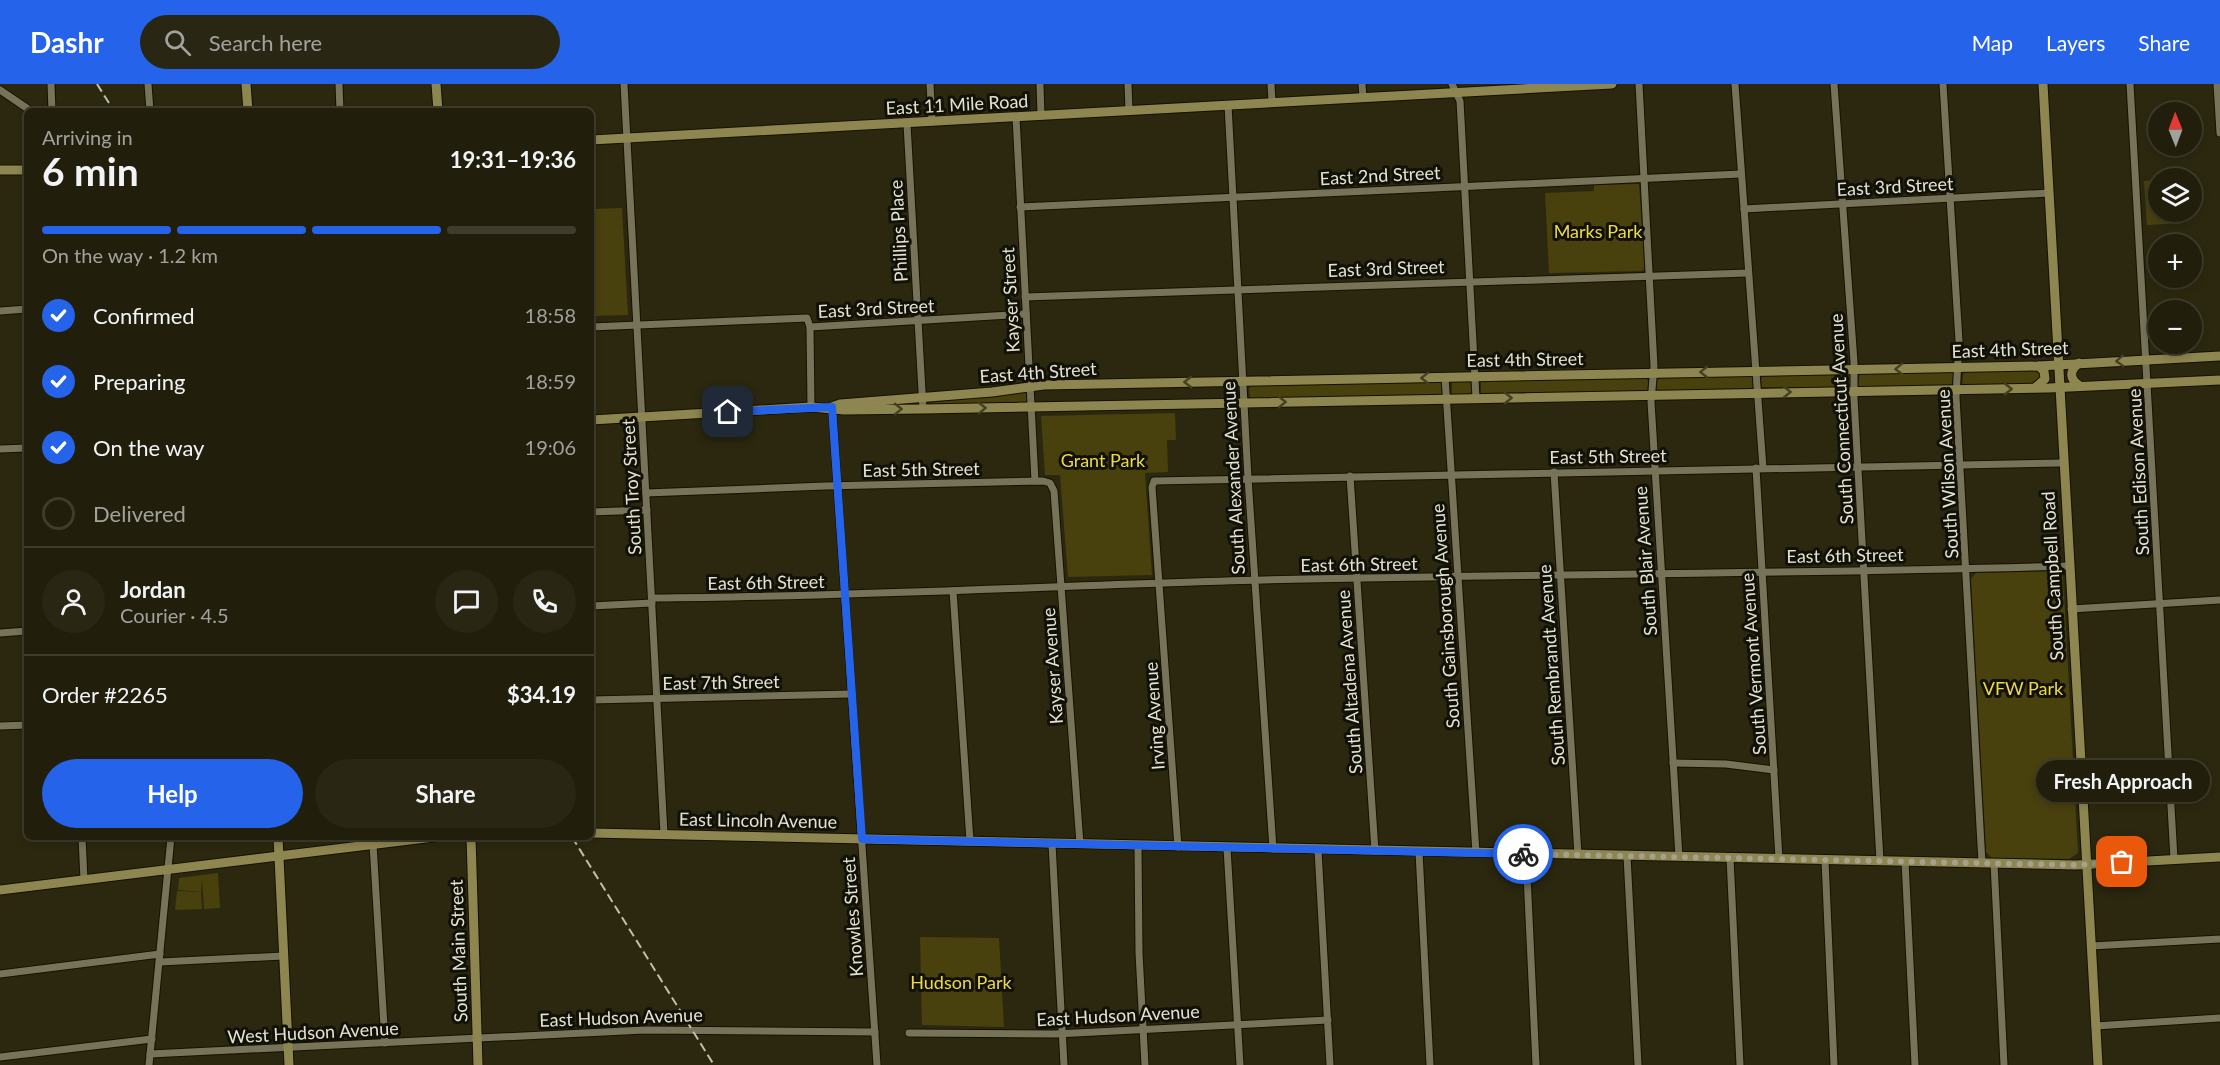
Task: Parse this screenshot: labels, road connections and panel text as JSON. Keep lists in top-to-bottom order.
{
  "streets": {
    "street": [
      "East 11 Mile Road",
      "East 2nd Street",
      "East 3rd Street",
      "Phillips Place",
      "Kayser Street",
      "East 4th Street",
      "South Connecticut Avenue",
      "East 5th Street",
      "South Edison Avenue",
      "South Wilson Avenue",
      "South Alexander Avenue",
      "South Troy Street",
      "East 6th Street",
      "South Blair Avenue",
      "South Campbell Road",
      "South Gainsborough Avenue",
      "South Vermont Avenue",
      "South Rembrandt Avenue",
      "Kayser Avenue",
      "East 7th Street",
      "South Altadena Avenue",
      "Irving Avenue",
      "East Lincoln Avenue",
      "Knowles Street",
      "South Main Street",
      "East Hudson Avenue",
      "West Hudson Avenue"
    ]
  },
  "crossings": [
    ["East 11 Mile Road", "Phillips Place"],
    ["East 11 Mile Road", "Kayser Street"],
    ["East 11 Mile Road", "South Alexander Avenue"],
    ["East 11 Mile Road", "South Troy Street"],
    ["East 2nd Street", "Kayser Street"],
    ["East 2nd Street", "South Alexander Avenue"],
    ["East 2nd Street", "South Blair Avenue"],
    ["East 2nd Street", "South Vermont Avenue"],
    ["East 3rd Street", "Phillips Place"],
    ["East 3rd Street", "Kayser Street"],
    ["East 3rd Street", "South Connecticut Avenue"],
    ["East 3rd Street", "South Wilson Avenue"],
    ["East 3rd Street", "South Alexander Avenue"],
    ["East 3rd Street", "South Troy Street"],
    ["East 3rd Street", "South Blair Avenue"],
    ["East 3rd Street", "South Campbell Road"],
    ["East 3rd Street", "South Vermont Avenue"],
    ["Phillips Place", "East 4th Street"],
    ["Kayser Street", "East 4th Street"],
    ["Kayser Street", "East 5th Street"],
    ["East 4th Street", "South Connecticut Avenue"],
    ["East 4th Street", "South Edison Avenue"],
    ["East 4th Street", "South Wilson Avenue"],
    ["East 4th Street", "South Alexander Avenue"],
    ["East 4th Street", "South Troy Street"],
    ["East 4th Street", "South Blair Avenue"],
    ["East 4th Street", "South Campbell Road"],
    ["East 4th Street", "South Gainsborough Avenue"],
    ["East 4th Street", "South Vermont Avenue"],
    ["East 4th Street", "Knowles Street"],
    ["South Connecticut Avenue", "East 5th Street"],
    ["South Connecticut Avenue", "East 6th Street"],
    ["South Connecticut Avenue", "East Lincoln Avenue"],
    ["East 5th Street", "South Wilson Avenue"],
    ["East 5th Street", "South Alexander Avenue"],
    ["East 5th Street", "South Troy Street"],
    ["East 5th Street", "South Blair Avenue"],
    ["East 5th Street", "South Campbell Road"],
    ["East 5th Street", "South Gainsborough Avenue"],
    ["East 5th Street", "South Vermont Avenue"],
    ["East 5th Street", "South Rembrandt Avenue"],
    ["East 5th Street", "Kayser Avenue"],
    ["East 5th Street", "South Altadena Avenue"],
    ["East 5th Street", "Irving Avenue"],
    ["East 5th Street", "Knowles Street"],
    ["South Edison Avenue", "East Lincoln Avenue"],
    ["South Wilson Avenue", "East 6th Street"],
    ["South Wilson Avenue", "East Lincoln Avenue"],
    ["South Alexander Avenue", "East 6th Street"],
    ["South Alexander Avenue", "East Lincoln Avenue"],
    ["South Troy Street", "East 6th Street"],
    ["South Troy Street", "East 7th Street"],
    ["South Troy Street", "East Lincoln Avenue"],
    ["East 6th Street", "South Blair Avenue"],
    ["East 6th Street", "South Campbell Road"],
    ["East 6th Street", "South Gainsborough Avenue"],
    ["East 6th Street", "South Vermont Avenue"],
    ["East 6th Street", "South Rembrandt Avenue"],
    ["East 6th Street", "Kayser Avenue"],
    ["East 6th Street", "South Altadena Avenue"],
    ["East 6th Street", "Irving Avenue"],
    ["East 6th Street", "Knowles Street"],
    ["South Blair Avenue", "East Lincoln Avenue"],
    ["South Campbell Road", "East Lincoln Avenue"],
    ["South Gainsborough Avenue", "East Lincoln Avenue"],
    ["South Vermont Avenue", "East Lincoln Avenue"],
    ["South Rembrandt Avenue", "East Lincoln Avenue"],
    ["Kayser Avenue", "East Lincoln Avenue"],
    ["East 7th Street", "Knowles Street"],
    ["South Altadena Avenue", "East Lincoln Avenue"],
    ["Irving Avenue", "East Lincoln Avenue"],
    ["East Lincoln Avenue", "Knowles Street"],
    ["Knowles Street", "East Hudson Avenue"],
    ["South Main Street", "East Hudson Avenue"],
    ["South Main Street", "West Hudson Avenue"],
    ["East Hudson Avenue", "West Hudson Avenue"]
  ],
  "parks": [
    "Marks Park",
    "Grant Park",
    "VFW Park",
    "Hudson Park"
  ],
  "places": ["Fresh Approach"],
  "north": "top",
  "page": {
    "header": "Dashr",
    "search": "Search here",
    "nav": ["Map", "Layers", "Share"],
    "map_buttons": ["+", "−"],
    "heading": ["6 min", "Arriving in", "19:31–19:36"],
    "panel": [
      "Jordan",
      "Courier · 4.5",
      "Order #2265",
      "$34.19"
    ],
    "bar": "On the way · 1.2 km",
    "list": [
      ["Confirmed", "18:58"],
      ["Preparing", "18:59"],
      ["On the way", "19:06"],
      "Delivered"
    ],
    "buttons": ["Help", "Share"],
    "bubble": "Fresh Approach"
  }
}
